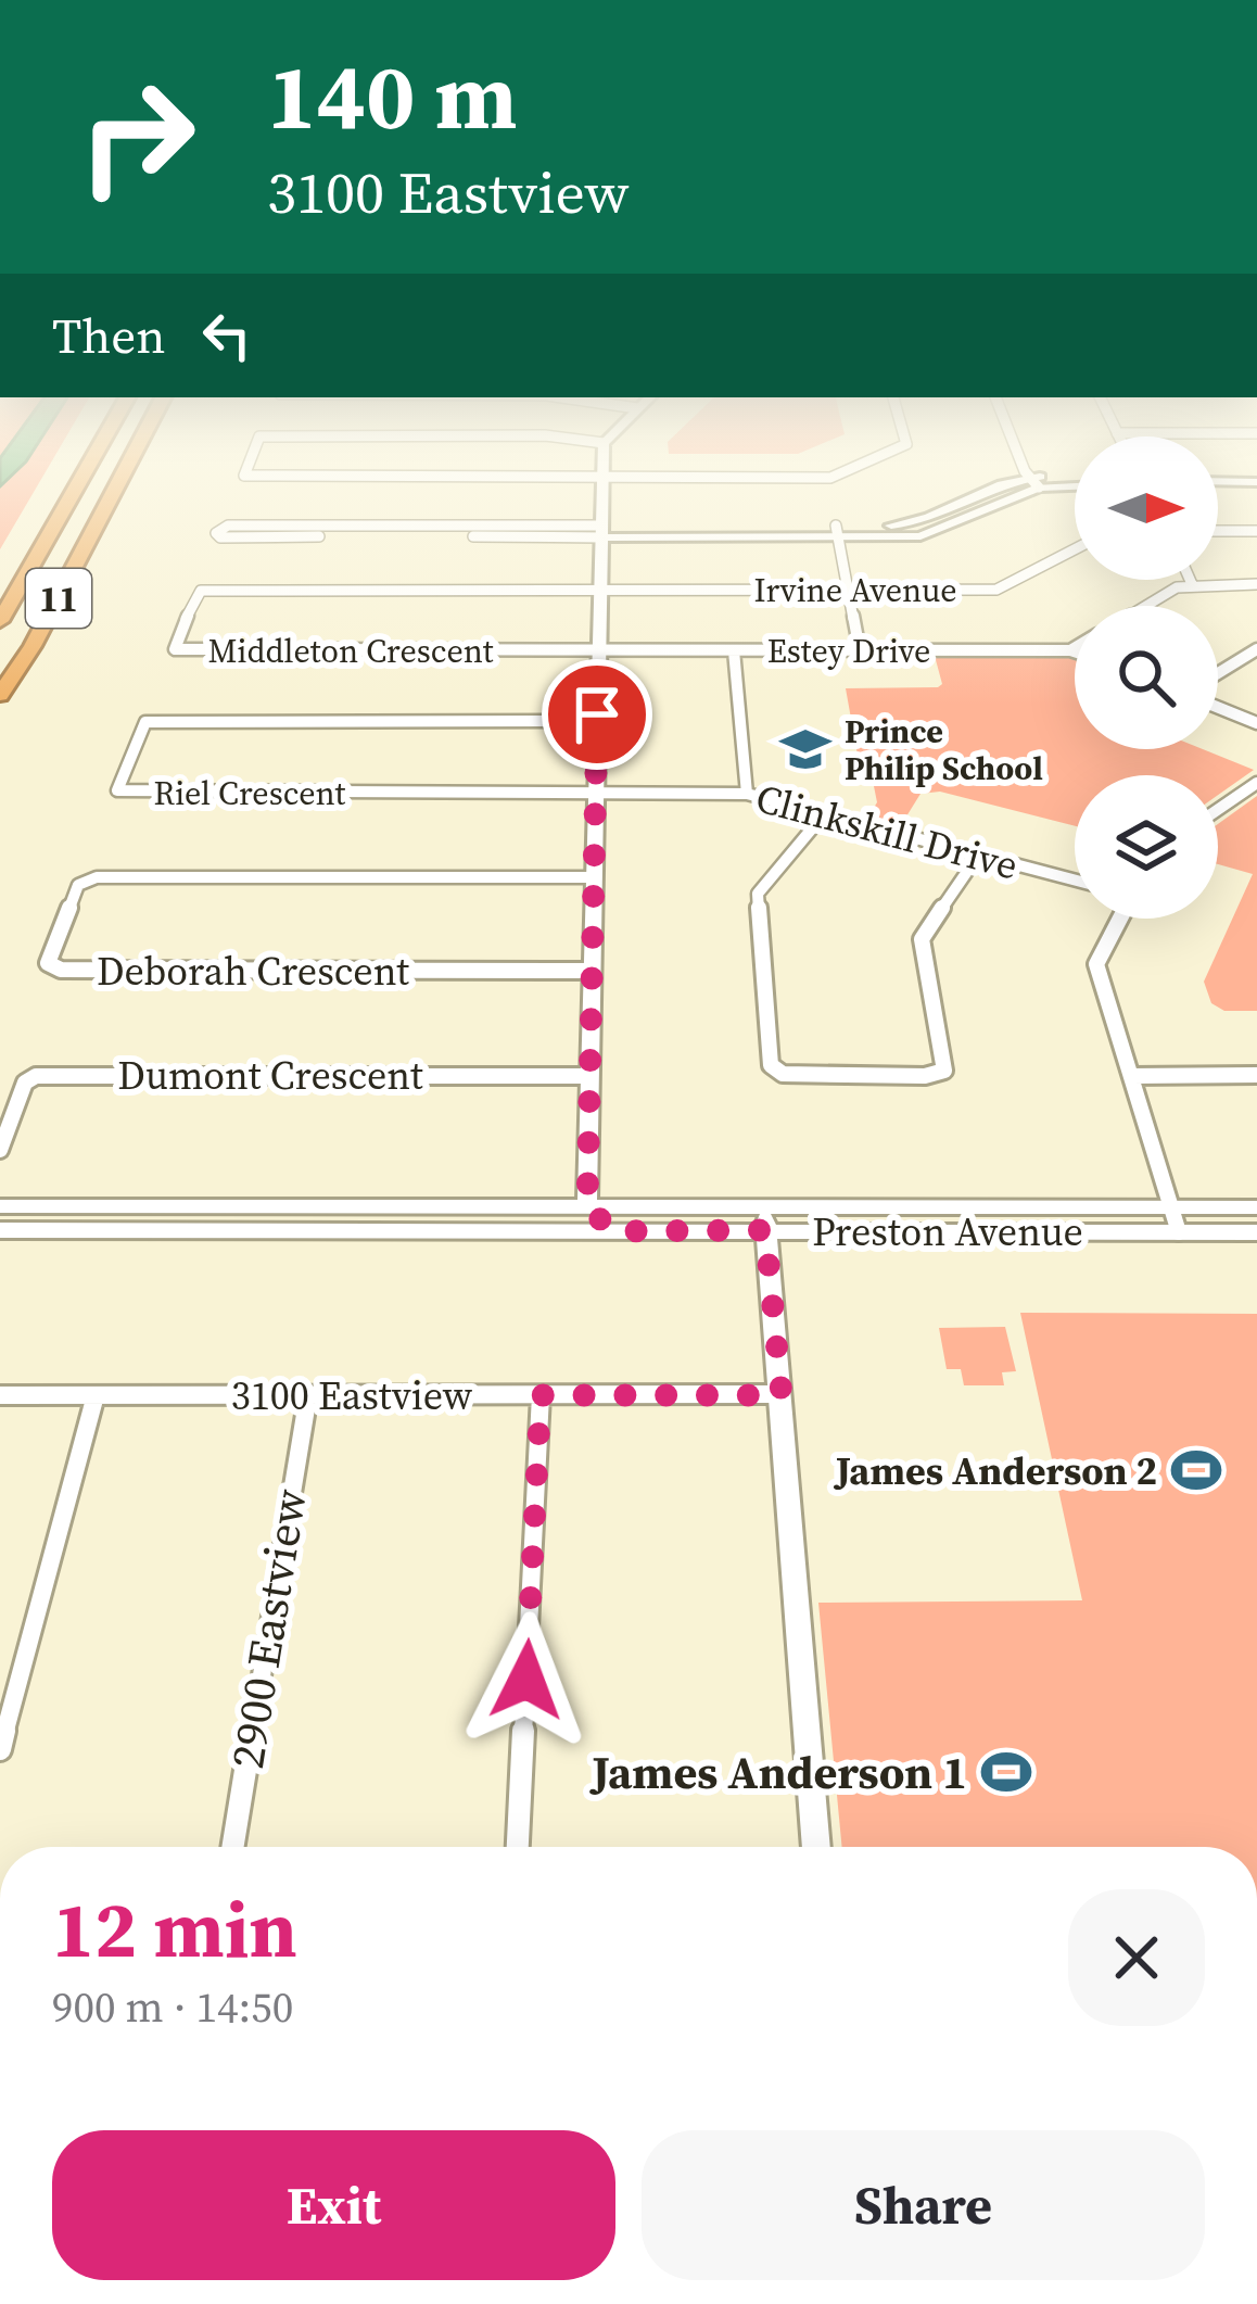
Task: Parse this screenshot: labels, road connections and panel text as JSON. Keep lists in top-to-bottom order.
{
  "streets": {
    "highway": ["11"],
    "street": [
      "Irvine Avenue",
      "Middleton Crescent",
      "Estey Drive",
      "Riel Crescent",
      "Clinkskill Drive",
      "Deborah Crescent",
      "Dumont Crescent",
      "Preston Avenue",
      "3100 Eastview",
      "2900 Eastview"
    ]
  },
  "crossings": [
    ["Irvine Avenue", "Middleton Crescent"],
    ["Middleton Crescent", "Estey Drive"],
    ["Riel Crescent", "Clinkskill Drive"],
    ["3100 Eastview", "2900 Eastview"]
  ],
  "places": {
    "school or university": ["Prince Philip School"],
    "sports": ["James Anderson 2", "James Anderson 1"]
  },
  "north": "right",
  "page": {
    "turn": ["140 m", "3100 Eastview"],
    "then": "Then",
    "heading": ["12 min", "900 m · 14:50"],
    "buttons": ["Exit", "Share"]
  }
}
